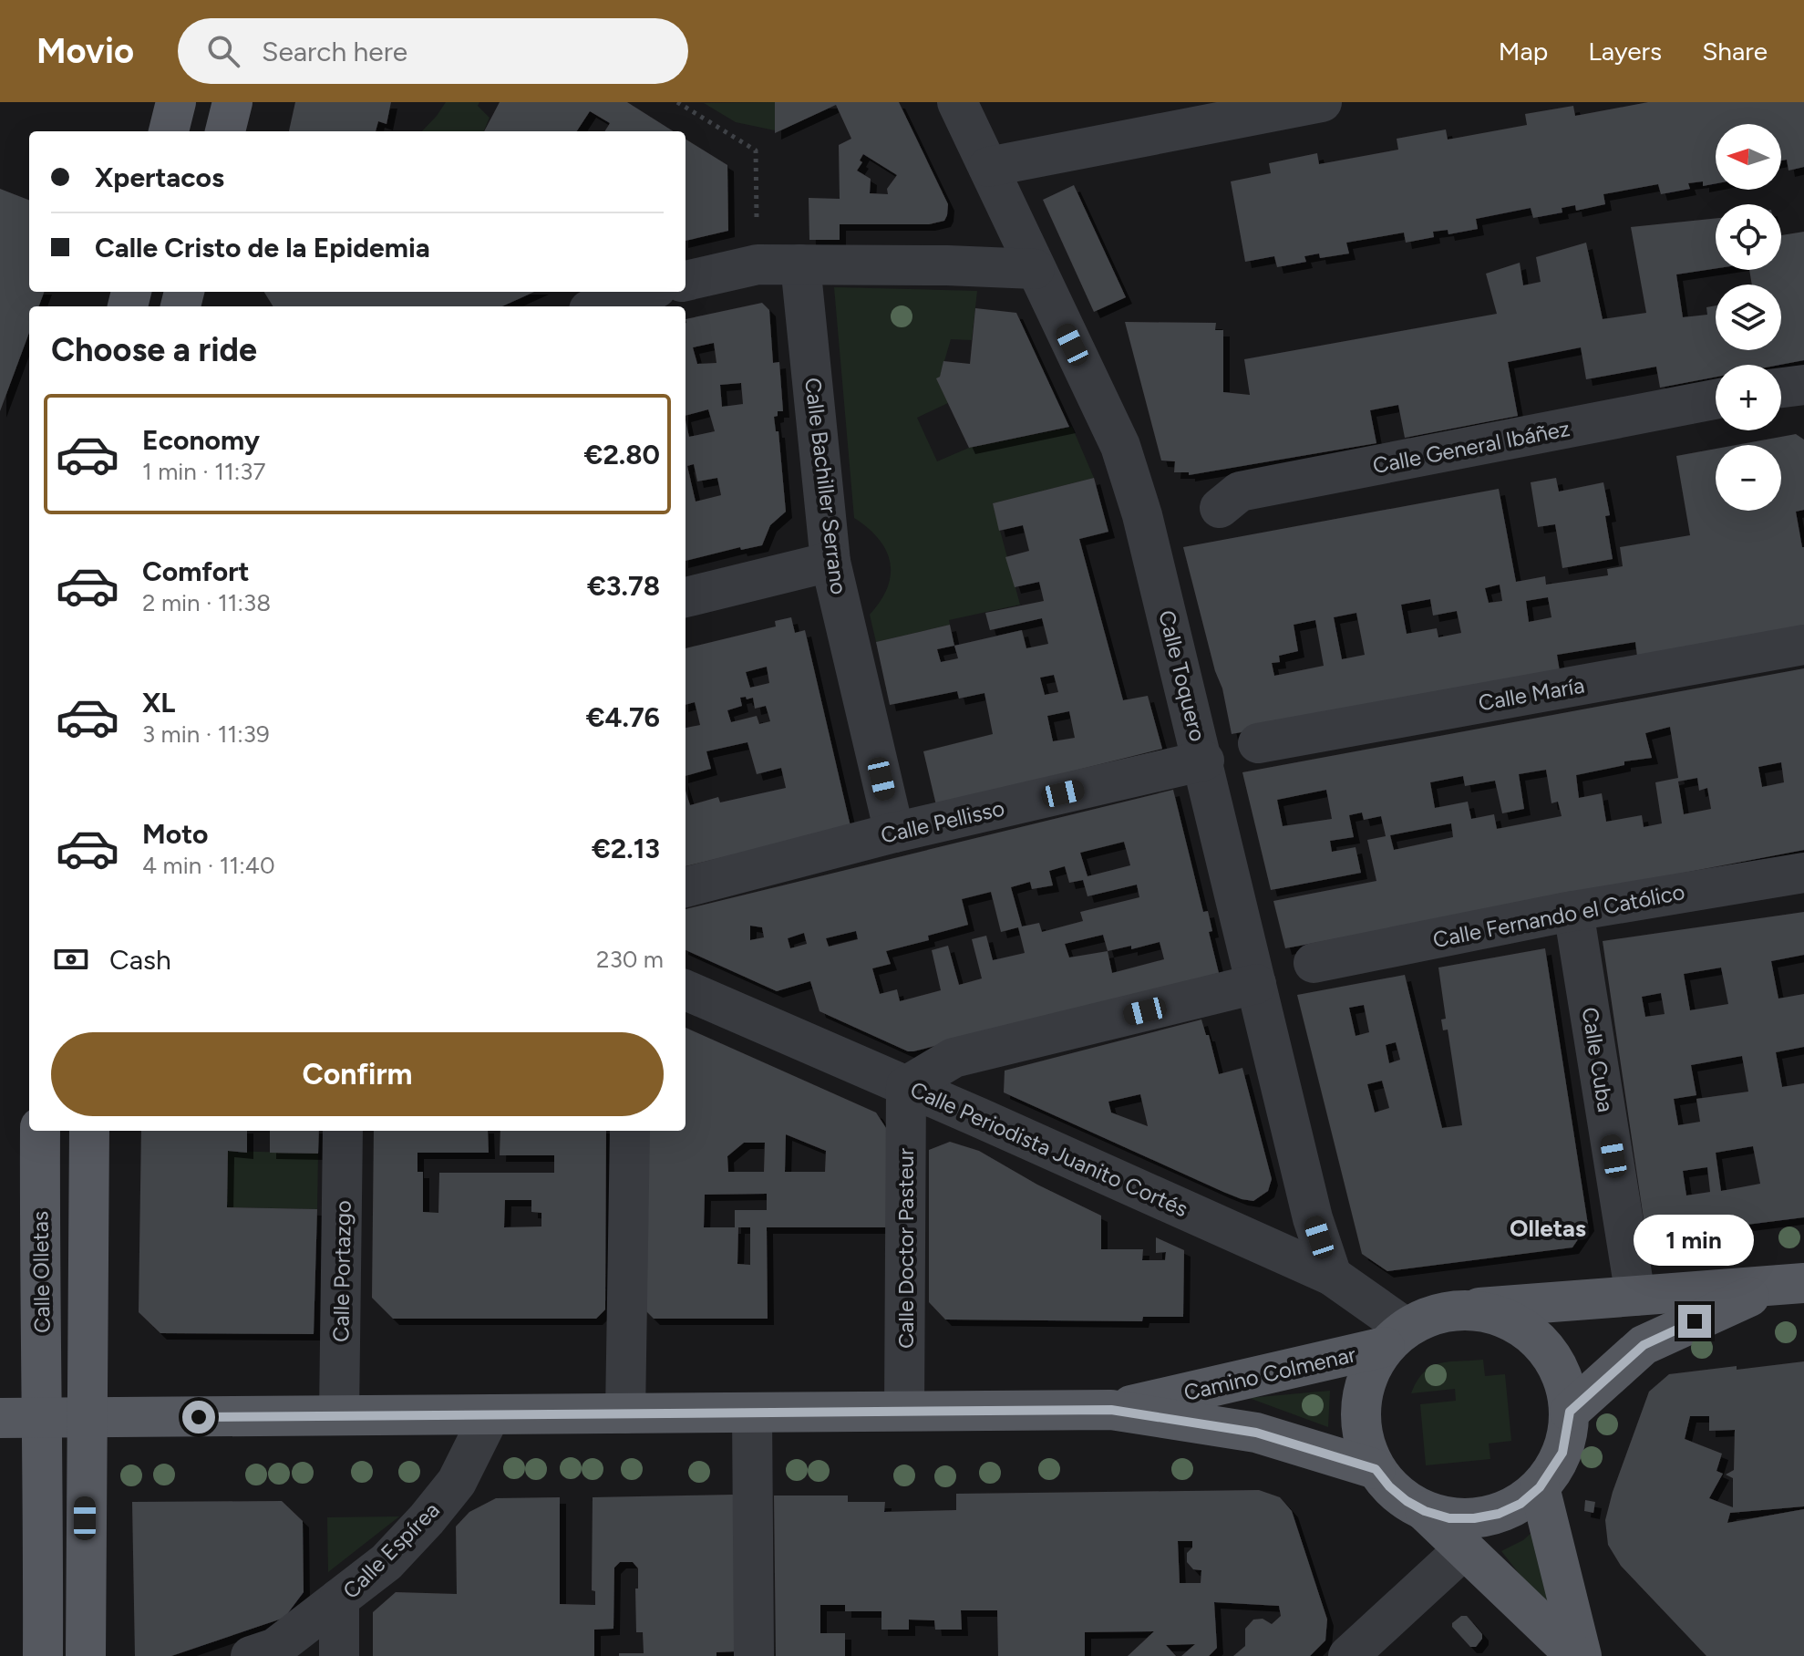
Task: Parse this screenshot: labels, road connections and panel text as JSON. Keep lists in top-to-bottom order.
{
  "streets": {
    "main road": ["Calle Olletas", "Camino Colmenar"],
    "street": [
      "Calle General Ibáñez",
      "Calle Bachiller Serrano",
      "Calle Toquero",
      "Calle María",
      "Calle Pellisso",
      "Calle Fernando el Católico",
      "Calle Cuba",
      "Calle Periodista Juanito Cortés",
      "Calle Doctor Pasteur",
      "Calle Portazgo",
      "Calle Espírea"
    ]
  },
  "crossings": [
    ["Calle Bachiller Serrano", "Calle Pellisso"],
    ["Calle Toquero", "Calle Pellisso"],
    ["Calle Toquero", "Calle Periodista Juanito Cortés"],
    ["Calle Fernando el Católico", "Calle Cuba"],
    ["Calle Periodista Juanito Cortés", "Calle Doctor Pasteur"],
    ["Calle Periodista Juanito Cortés", "Camino Colmenar"],
    ["Calle Doctor Pasteur", "Camino Colmenar"],
    ["Calle Portazgo", "Camino Colmenar"],
    ["Calle Olletas", "Camino Colmenar"],
    ["Camino Colmenar", "Calle Espírea"]
  ],
  "districts": ["Olletas"],
  "north": "left",
  "page": {
    "header": "Movio",
    "search": "Search here",
    "nav": ["Map", "Layers", "Share"],
    "map_buttons": ["+", "−"],
    "banner": ["Xpertacos", "Calle Cristo de la Epidemia"],
    "heading": "Choose a ride",
    "list": [
      {
        "name": "Economy",
        "note": "1 min · 11:37",
        "value": "€2.80"
      },
      {
        "name": "Comfort",
        "note": "2 min · 11:38",
        "value": "€3.78"
      },
      {
        "name": "XL",
        "note": "3 min · 11:39",
        "value": "€4.76"
      },
      {
        "name": "Moto",
        "note": "4 min · 11:40",
        "value": "€2.13"
      }
    ],
    "pay": ["Cash", "230 m"],
    "buttons": "Confirm",
    "bubble": "1 min"
  }
}
